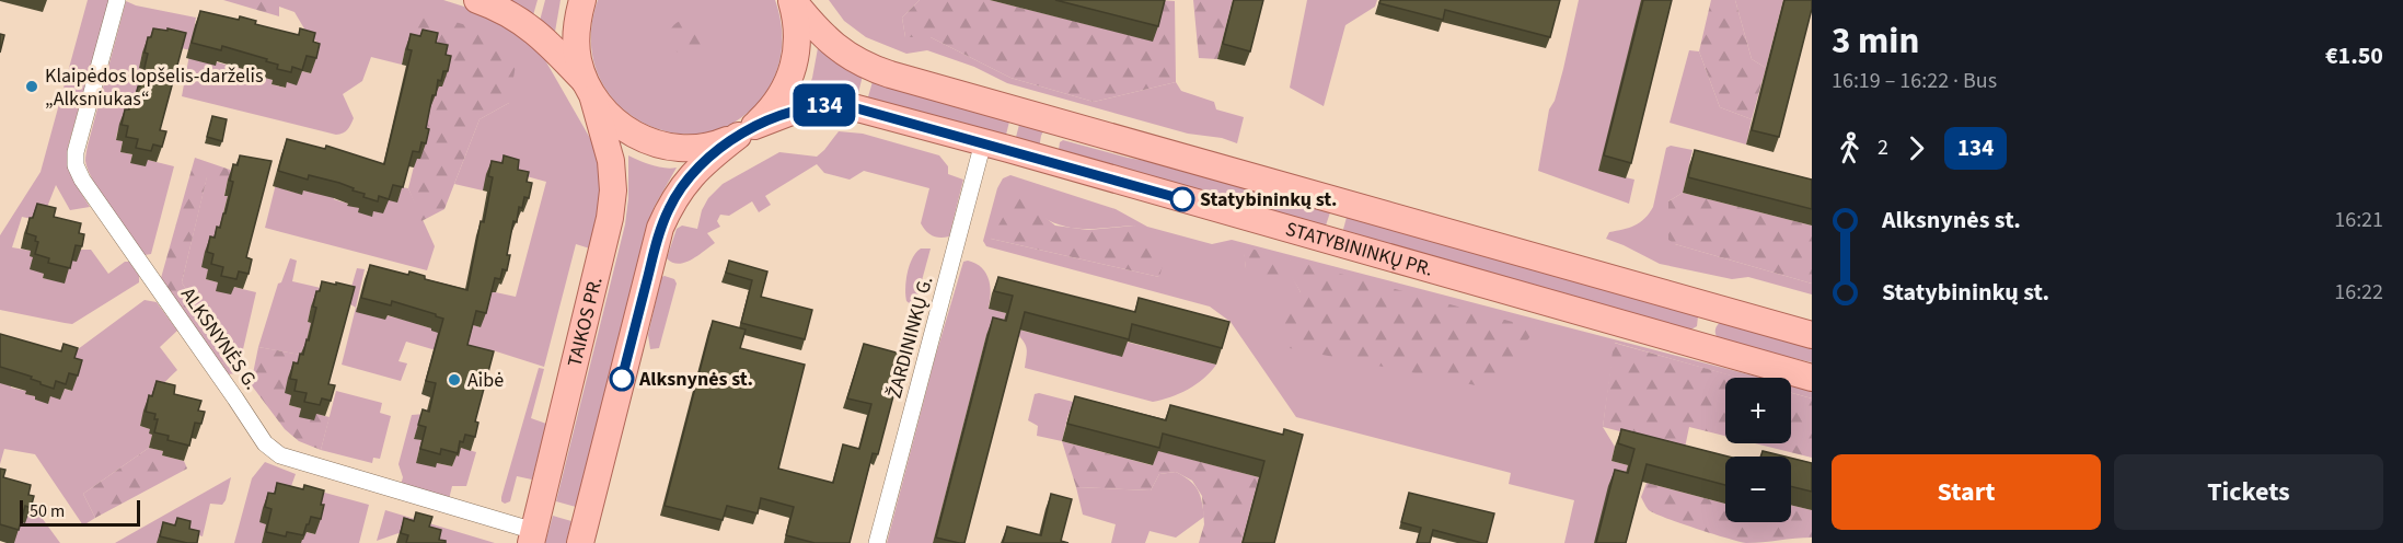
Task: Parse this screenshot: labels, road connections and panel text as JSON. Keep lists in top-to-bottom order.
{
  "streets": {
    "main road": ["STATYBININKŲ PR.", "TAIKOS PR."],
    "street": ["ŽARDININKŲ G.", "ALKSNYNĖS G."]
  },
  "crossings": [
    ["STATYBININKŲ PR.", "TAIKOS PR."],
    ["STATYBININKŲ PR.", "ŽARDININKŲ G."],
    ["TAIKOS PR.", "ALKSNYNĖS G."]
  ],
  "places": [
    "Klaipėdos lopšelis-darželis „Alksniukas“",
    "Statybininkų st.",
    "Alksnynės st.",
    "Aibė"
  ],
  "lines": ["bus line 134"],
  "scale_bar": "50 m",
  "page": {
    "on_map": "134",
    "heading": ["3 min", "16:19 – 16:22 · Bus", "€1.50"],
    "legs": ["2", "134"],
    "list": [
      {
        "name": "Alksnynės st.",
        "value": "16:21"
      },
      {
        "name": "Statybininkų st.",
        "value": "16:22"
      }
    ],
    "map_buttons": ["+", "−"],
    "buttons": ["Start", "Tickets"],
    "scale": "50 m"
  }
}
